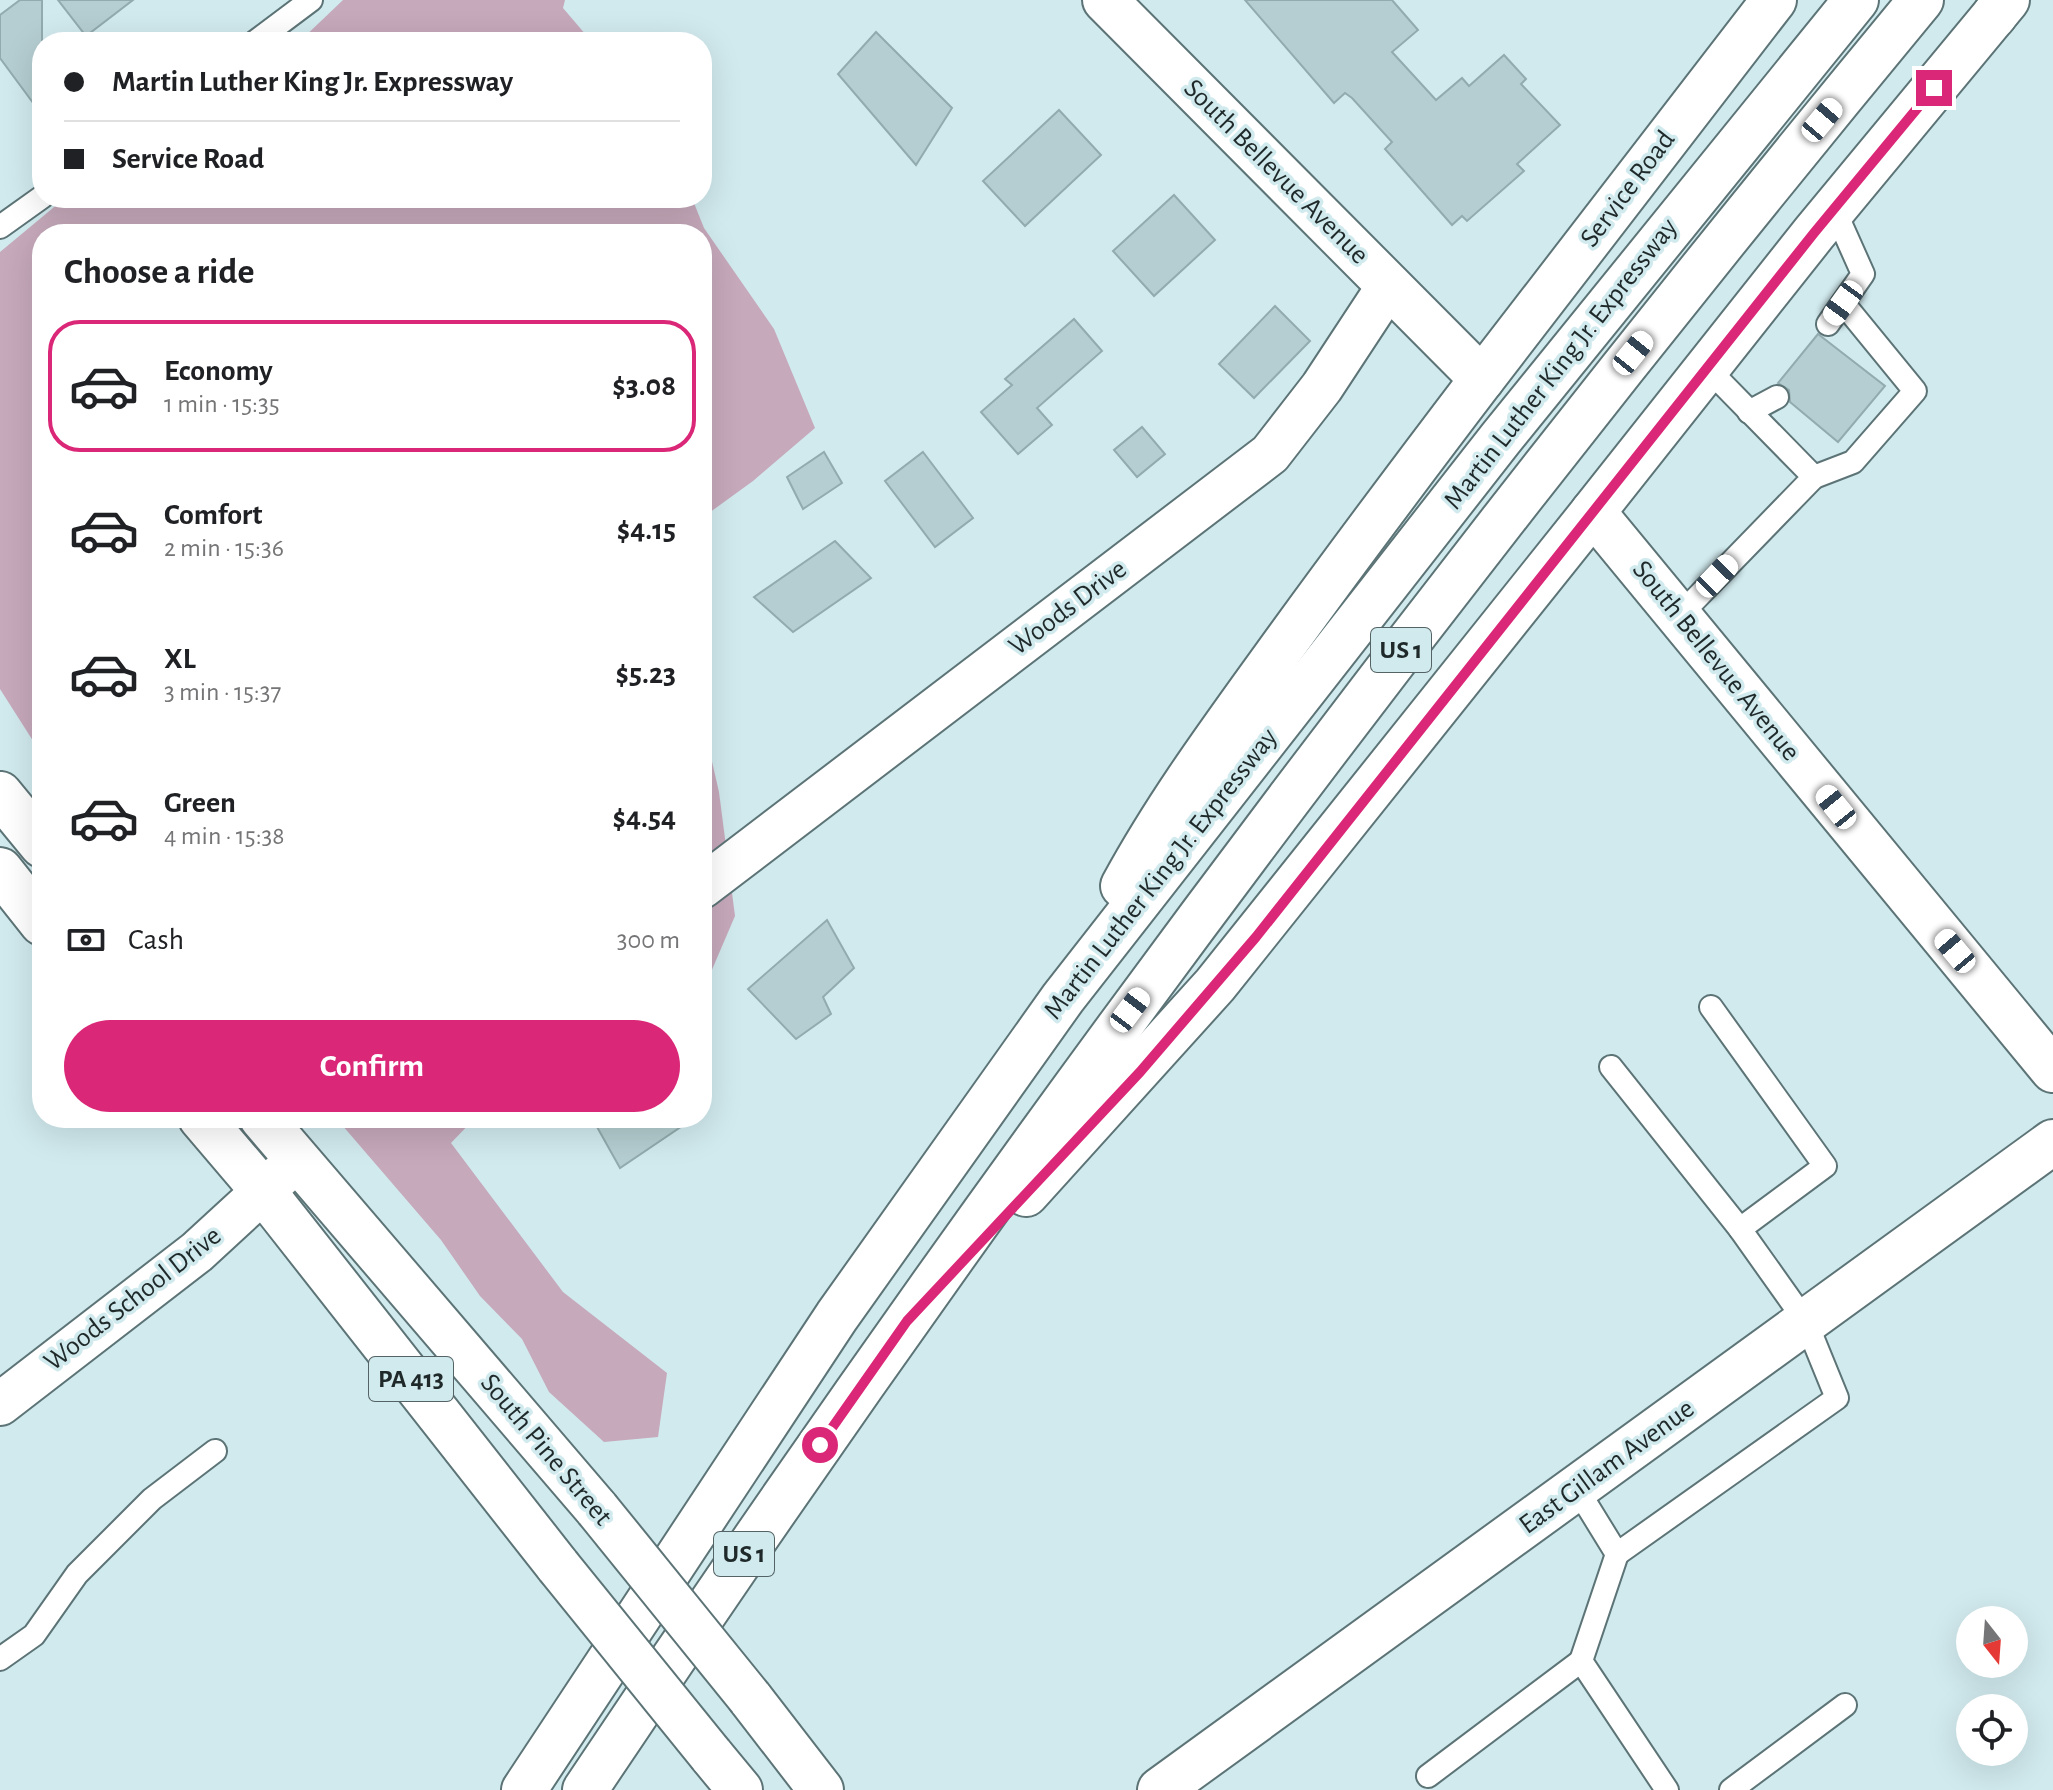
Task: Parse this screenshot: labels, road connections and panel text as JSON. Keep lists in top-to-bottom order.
{
  "streets": {
    "main road": [
      "South Bellevue Avenue",
      "Service Road",
      "Martin Luther King Jr. Expressway",
      "US 1",
      "PA 413",
      "South Pine Street",
      "East Gillam Avenue"
    ],
    "street": ["Woods Drive", "Woods School Drive"]
  },
  "crossings": [
    ["South Bellevue Avenue", "Service Road"],
    ["South Bellevue Avenue", "Woods Drive"],
    ["Service Road", "Martin Luther King Jr. Expressway"],
    ["Woods School Drive", "PA 413"]
  ],
  "north": "bottom",
  "page": {
    "banner": ["Martin Luther King Jr. Expressway", "Service Road"],
    "heading": "Choose a ride",
    "list": [
      {
        "name": "Economy",
        "note": "1 min · 15:35",
        "value": "$3.08"
      },
      {
        "name": "Comfort",
        "note": "2 min · 15:36",
        "value": "$4.15"
      },
      {
        "name": "XL",
        "note": "3 min · 15:37",
        "value": "$5.23"
      },
      {
        "name": "Green",
        "note": "4 min · 15:38",
        "value": "$4.54"
      }
    ],
    "pay": ["Cash", "300 m"],
    "buttons": "Confirm"
  }
}
